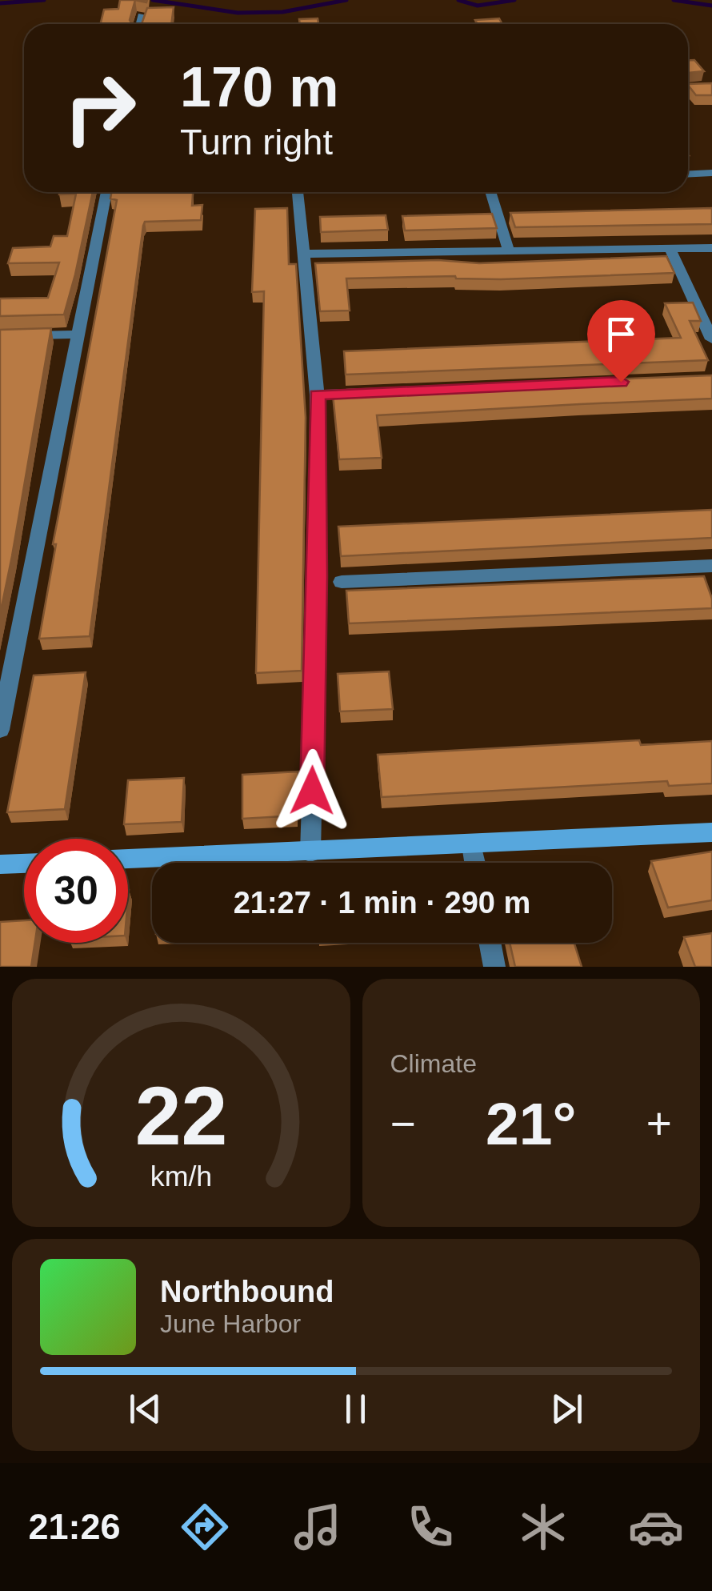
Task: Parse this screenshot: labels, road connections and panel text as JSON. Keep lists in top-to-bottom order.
{
  "page": {
    "turn": ["170 m", "Turn right"],
    "limit": "30",
    "trip": "21:27 · 1 min · 290 m",
    "tile": "Climate",
    "heat": ["−", "21°", "+"],
    "song": ["Northbound", "June Harbor"],
    "tabs": "21:26",
    "gauge": ["22", "km/h"]
  }
}
